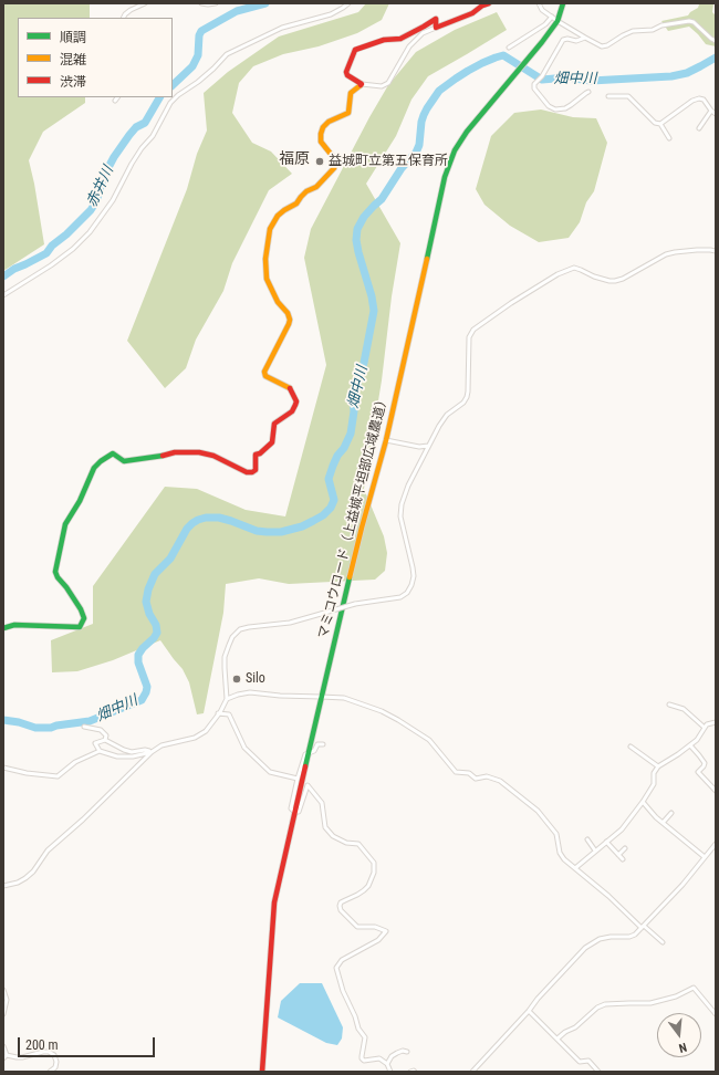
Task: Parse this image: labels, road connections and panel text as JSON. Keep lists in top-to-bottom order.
{
  "streets": {
    "street": ["マミコウロード（上益城平坦部広域農道）"]
  },
  "districts": ["福原"],
  "water": ["畑中川", "赤井川"],
  "places": ["益城町立第五保育所", "Silo"],
  "legend": ["順調", "混雑", "渋滞"],
  "scale_bar": "200 m",
  "north": "bottom"
}
